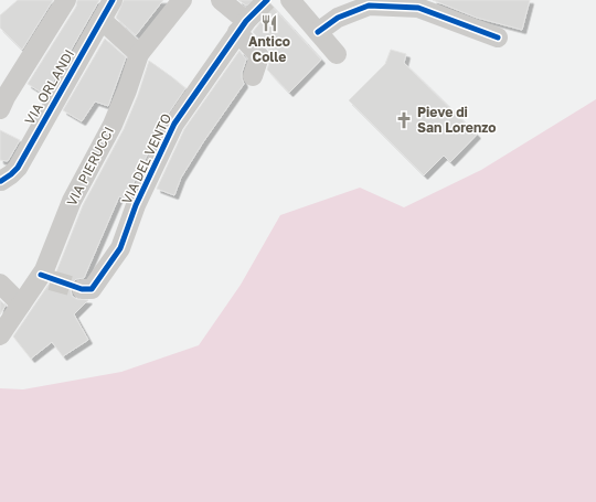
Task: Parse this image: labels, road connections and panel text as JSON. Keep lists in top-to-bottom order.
{
  "streets": {
    "street": ["VIA ORLANDI", "VIA DEL VENTO", "VIA PIERUCCI"]
  },
  "places": {
    "restaurant": ["Antico Colle"],
    "church": ["Pieve di San Lorenzo"]
  }
}
